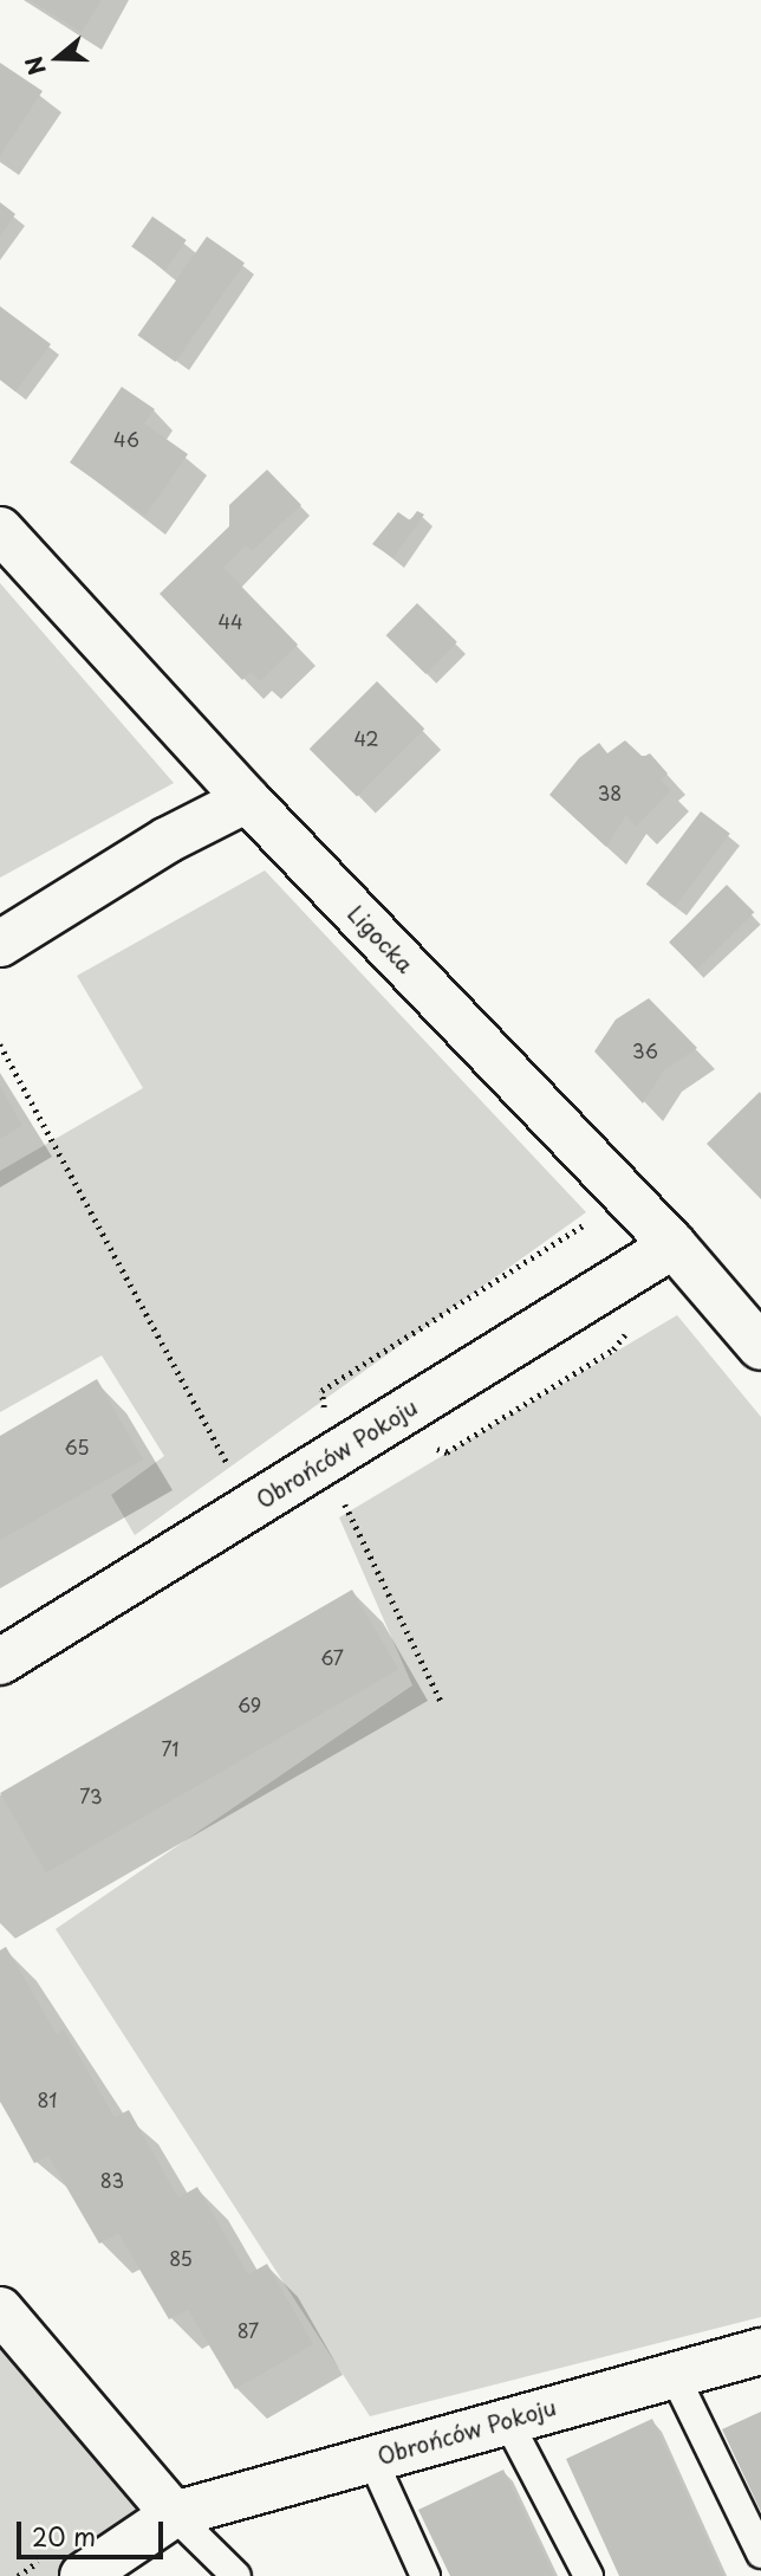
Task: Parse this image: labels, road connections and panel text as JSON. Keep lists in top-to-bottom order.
{
  "streets": {
    "street": ["Ligocka", "Obrońców Pokoju"]
  },
  "crossings": [
    ["Ligocka", "Obrońców Pokoju"]
  ],
  "house_numbers": [
    "46",
    "44",
    "42",
    "38",
    "36",
    "65",
    "67",
    "69",
    "71",
    "73",
    "81",
    "83",
    "85",
    "87"
  ],
  "scale_bar": "20 m",
  "north": "left"
}
